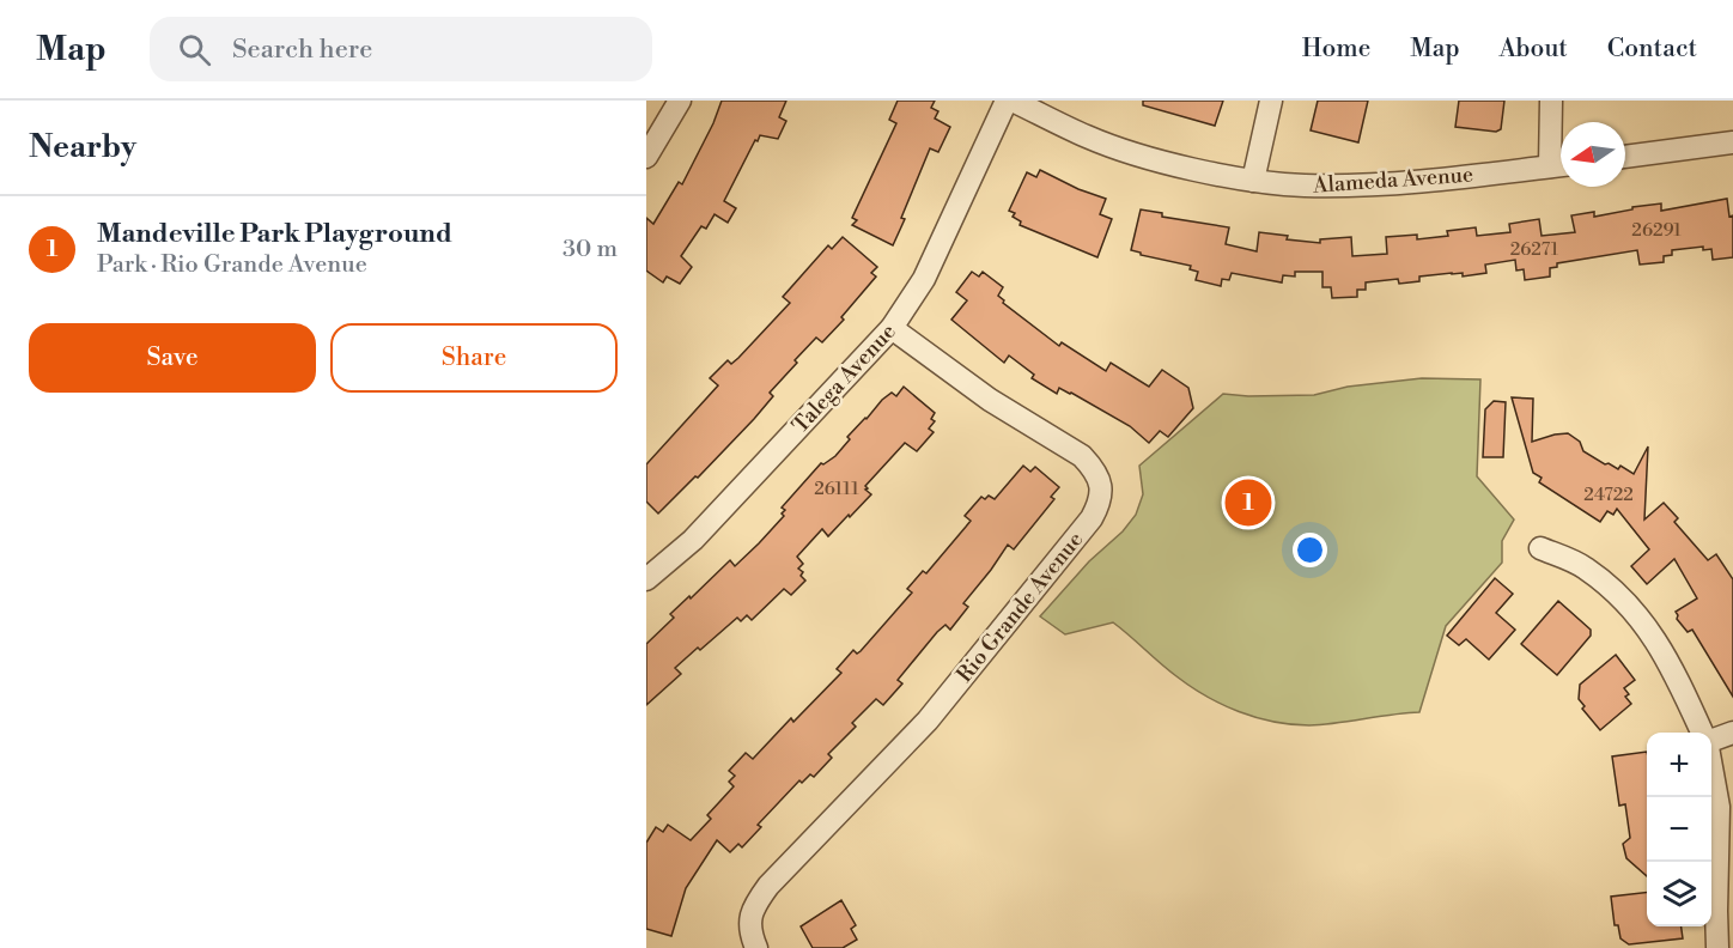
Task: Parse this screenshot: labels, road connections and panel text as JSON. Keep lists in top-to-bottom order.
{
  "streets": {
    "street": ["Alameda Avenue", "Talega Avenue", "Rio Grande Avenue"]
  },
  "crossings": [
    ["Talega Avenue", "Rio Grande Avenue"]
  ],
  "house_numbers": [
    "26291",
    "26271",
    "26111",
    "24722"
  ],
  "north": "left",
  "page": {
    "header": "Map",
    "search": "Search here",
    "nav": [
      "Home",
      "Map",
      "About",
      "Contact"
    ],
    "heading": "Nearby",
    "list": [
      {
        "mark": "1",
        "name": "Mandeville Park Playground",
        "note": "Park · Rio Grande Avenue",
        "value": "30 m"
      }
    ],
    "buttons": ["Save", "Share"],
    "pins": "1",
    "map_buttons": ["+", "−"]
  }
}
